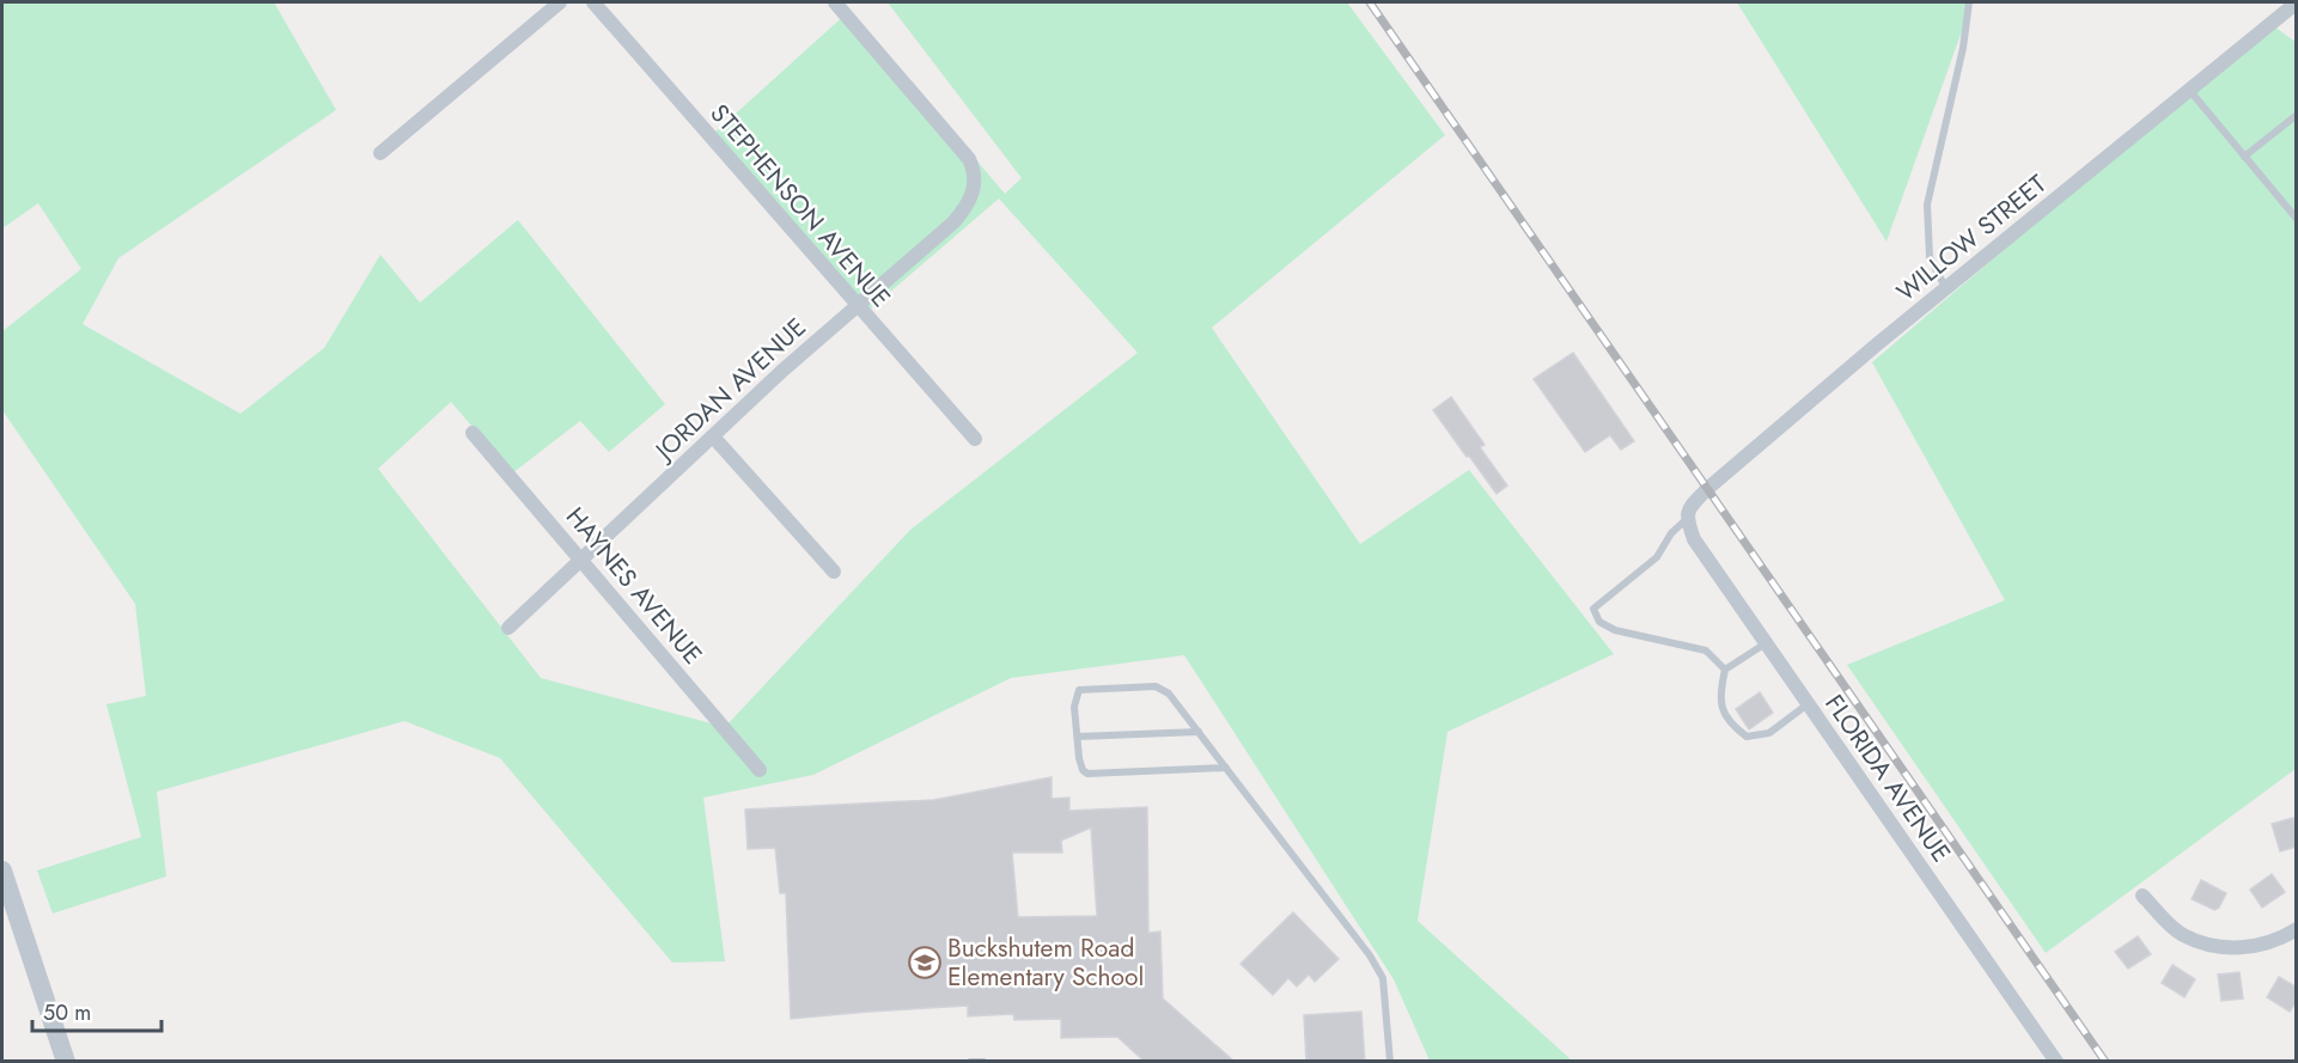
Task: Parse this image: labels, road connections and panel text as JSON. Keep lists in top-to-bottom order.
{
  "streets": {
    "street": [
      "STEPHENSON AVENUE",
      "WILLOW STREET",
      "JORDAN AVENUE",
      "HAYNES AVENUE",
      "FLORIDA AVENUE"
    ]
  },
  "crossings": [
    ["STEPHENSON AVENUE", "JORDAN AVENUE"],
    ["WILLOW STREET", "FLORIDA AVENUE"],
    ["JORDAN AVENUE", "HAYNES AVENUE"]
  ],
  "places": {
    "school or university": ["Buckshutem Road Elementary School"]
  },
  "scale_bar": "50 m"
}
